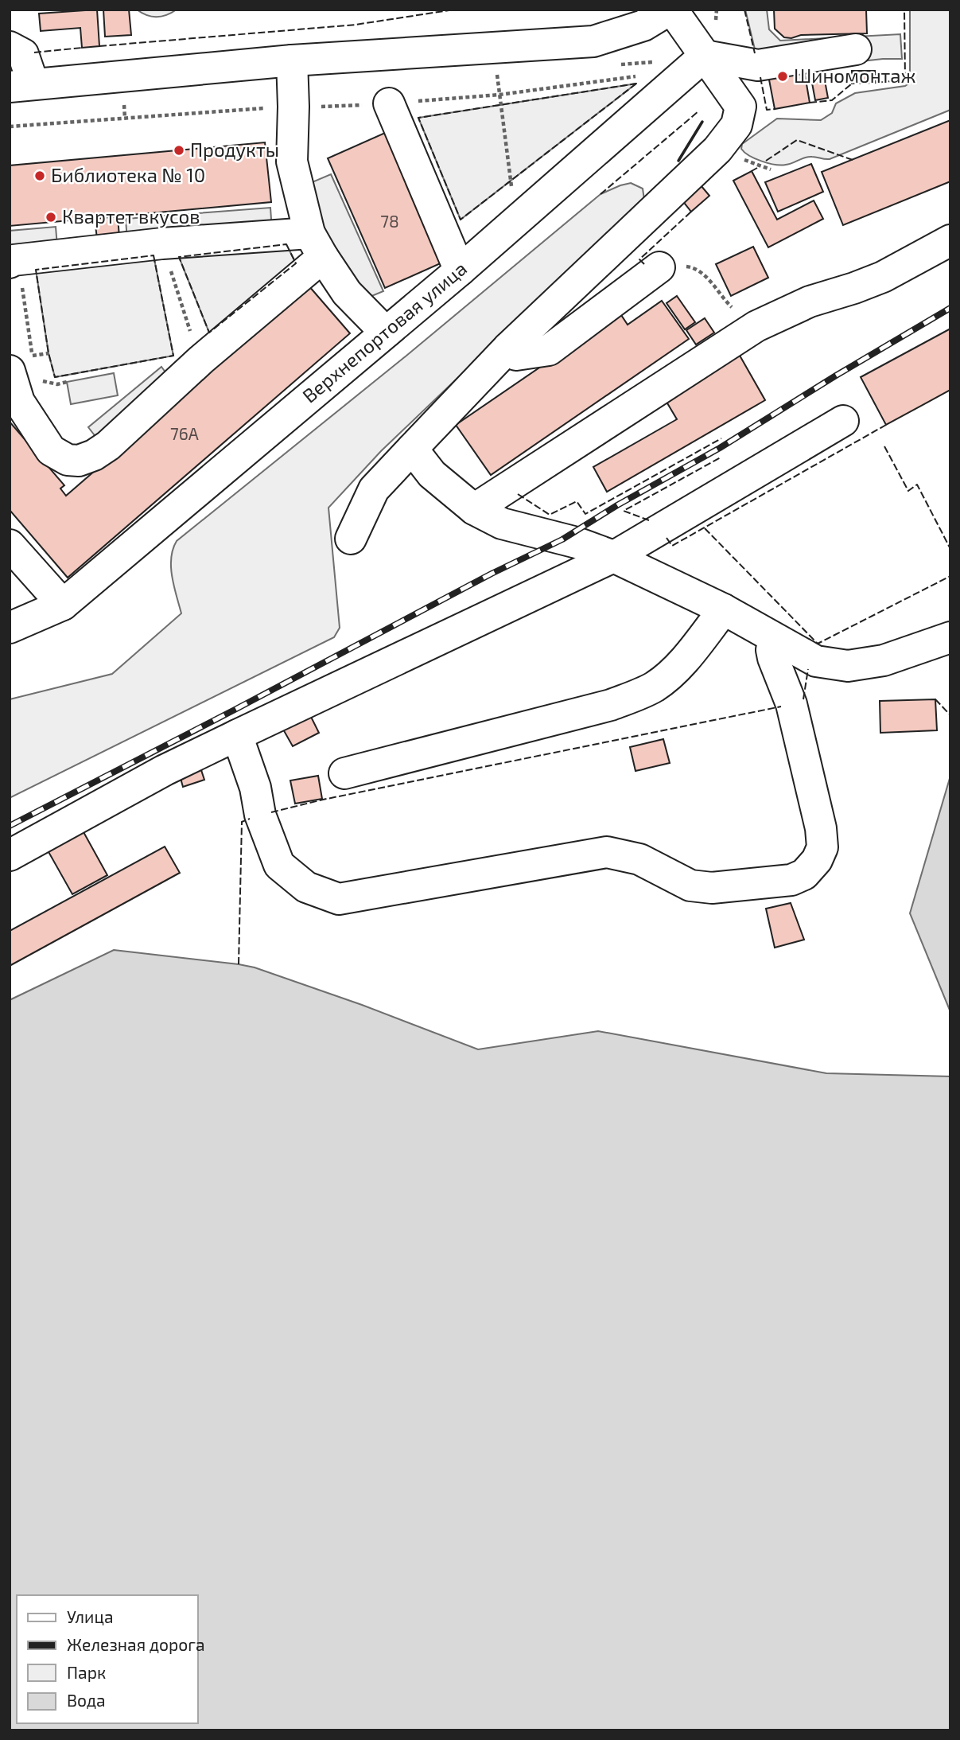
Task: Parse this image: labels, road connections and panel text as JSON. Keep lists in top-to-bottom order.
{
  "streets": {
    "main road": ["Верхнепортовая улица"]
  },
  "places": [
    "Шиномонтаж",
    "Продукты",
    "Библиотека № 10",
    "Квартет вкусов"
  ],
  "house_numbers": ["78", "76А"],
  "legend": [
    "Улица",
    "Железная дорога",
    "Парк",
    "Вода"
  ]
}
